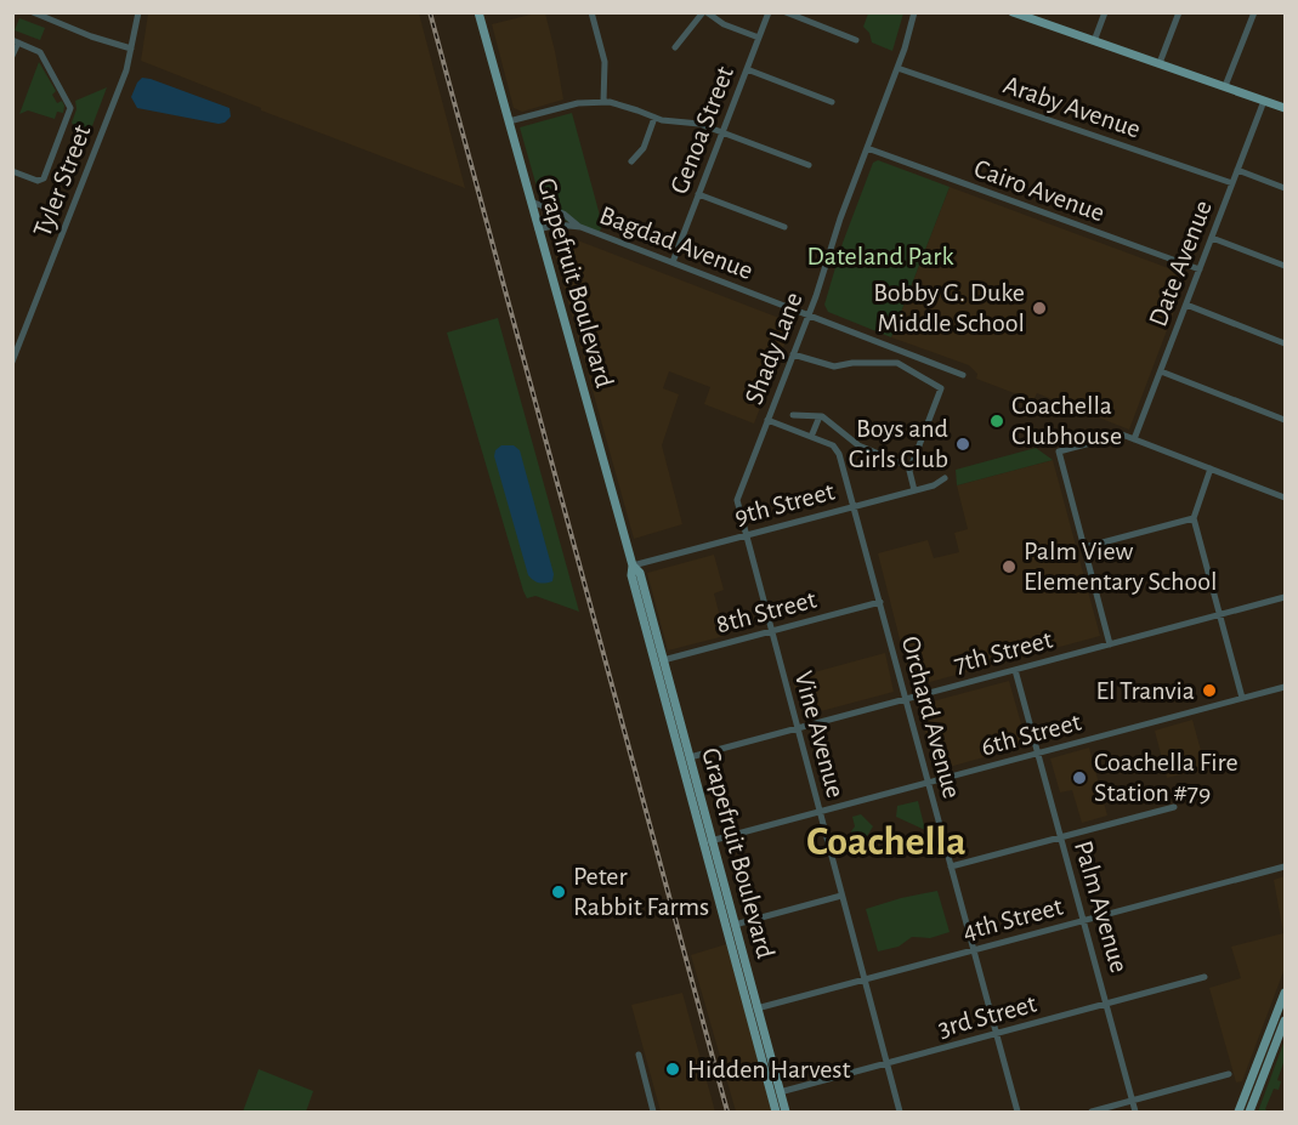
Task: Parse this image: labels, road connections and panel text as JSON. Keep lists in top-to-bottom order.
{
  "streets": {
    "main road": ["Grapefruit Boulevard"],
    "street": [
      "Araby Avenue",
      "Genoa Street",
      "Tyler Street",
      "Cairo Avenue",
      "Bagdad Avenue",
      "Date Avenue",
      "Shady Lane",
      "9th Street",
      "8th Street",
      "7th Street",
      "Orchard Avenue",
      "Vine Avenue",
      "6th Street",
      "Palm Avenue",
      "4th Street",
      "3rd Street"
    ]
  },
  "crossings": [
    ["Araby Avenue", "Date Avenue"],
    ["Araby Avenue", "Shady Lane"],
    ["Genoa Street", "Bagdad Avenue"],
    ["Cairo Avenue", "Date Avenue"],
    ["Cairo Avenue", "Shady Lane"],
    ["Bagdad Avenue", "Grapefruit Boulevard"],
    ["Bagdad Avenue", "Shady Lane"],
    ["Grapefruit Boulevard", "9th Street"],
    ["Grapefruit Boulevard", "8th Street"],
    ["Grapefruit Boulevard", "7th Street"],
    ["Grapefruit Boulevard", "6th Street"],
    ["Grapefruit Boulevard", "4th Street"],
    ["Grapefruit Boulevard", "3rd Street"],
    ["Shady Lane", "9th Street"],
    ["Shady Lane", "Orchard Avenue"],
    ["Shady Lane", "Vine Avenue"],
    ["9th Street", "Orchard Avenue"],
    ["9th Street", "Vine Avenue"],
    ["8th Street", "Orchard Avenue"],
    ["8th Street", "Vine Avenue"],
    ["7th Street", "Orchard Avenue"],
    ["7th Street", "Vine Avenue"],
    ["7th Street", "Palm Avenue"],
    ["Orchard Avenue", "6th Street"],
    ["Orchard Avenue", "4th Street"],
    ["Orchard Avenue", "3rd Street"],
    ["Vine Avenue", "6th Street"],
    ["Vine Avenue", "4th Street"],
    ["Vine Avenue", "3rd Street"],
    ["6th Street", "Palm Avenue"],
    ["Palm Avenue", "4th Street"],
    ["Palm Avenue", "3rd Street"]
  ],
  "districts": ["Coachella"],
  "parks": ["Dateland Park"],
  "places": [
    "Bobby G. Duke Middle School",
    "Coachella Clubhouse",
    "Boys and Girls Club",
    "Palm View Elementary School",
    "El Tranvia",
    "Coachella Fire Station #79",
    "Peter Rabbit Farms",
    "Hidden Harvest"
  ]
}
